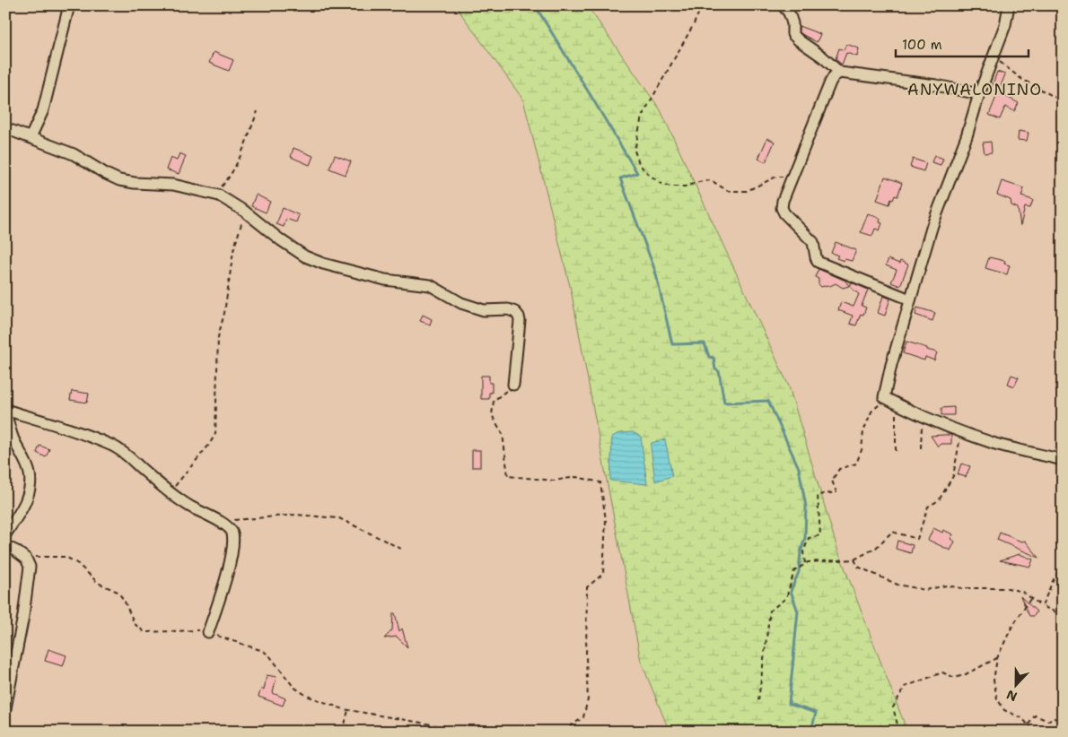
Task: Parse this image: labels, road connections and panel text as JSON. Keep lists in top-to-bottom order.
{
  "districts": ["ANYWALONINO"],
  "scale_bar": "100 m",
  "north": "bottom"
}
